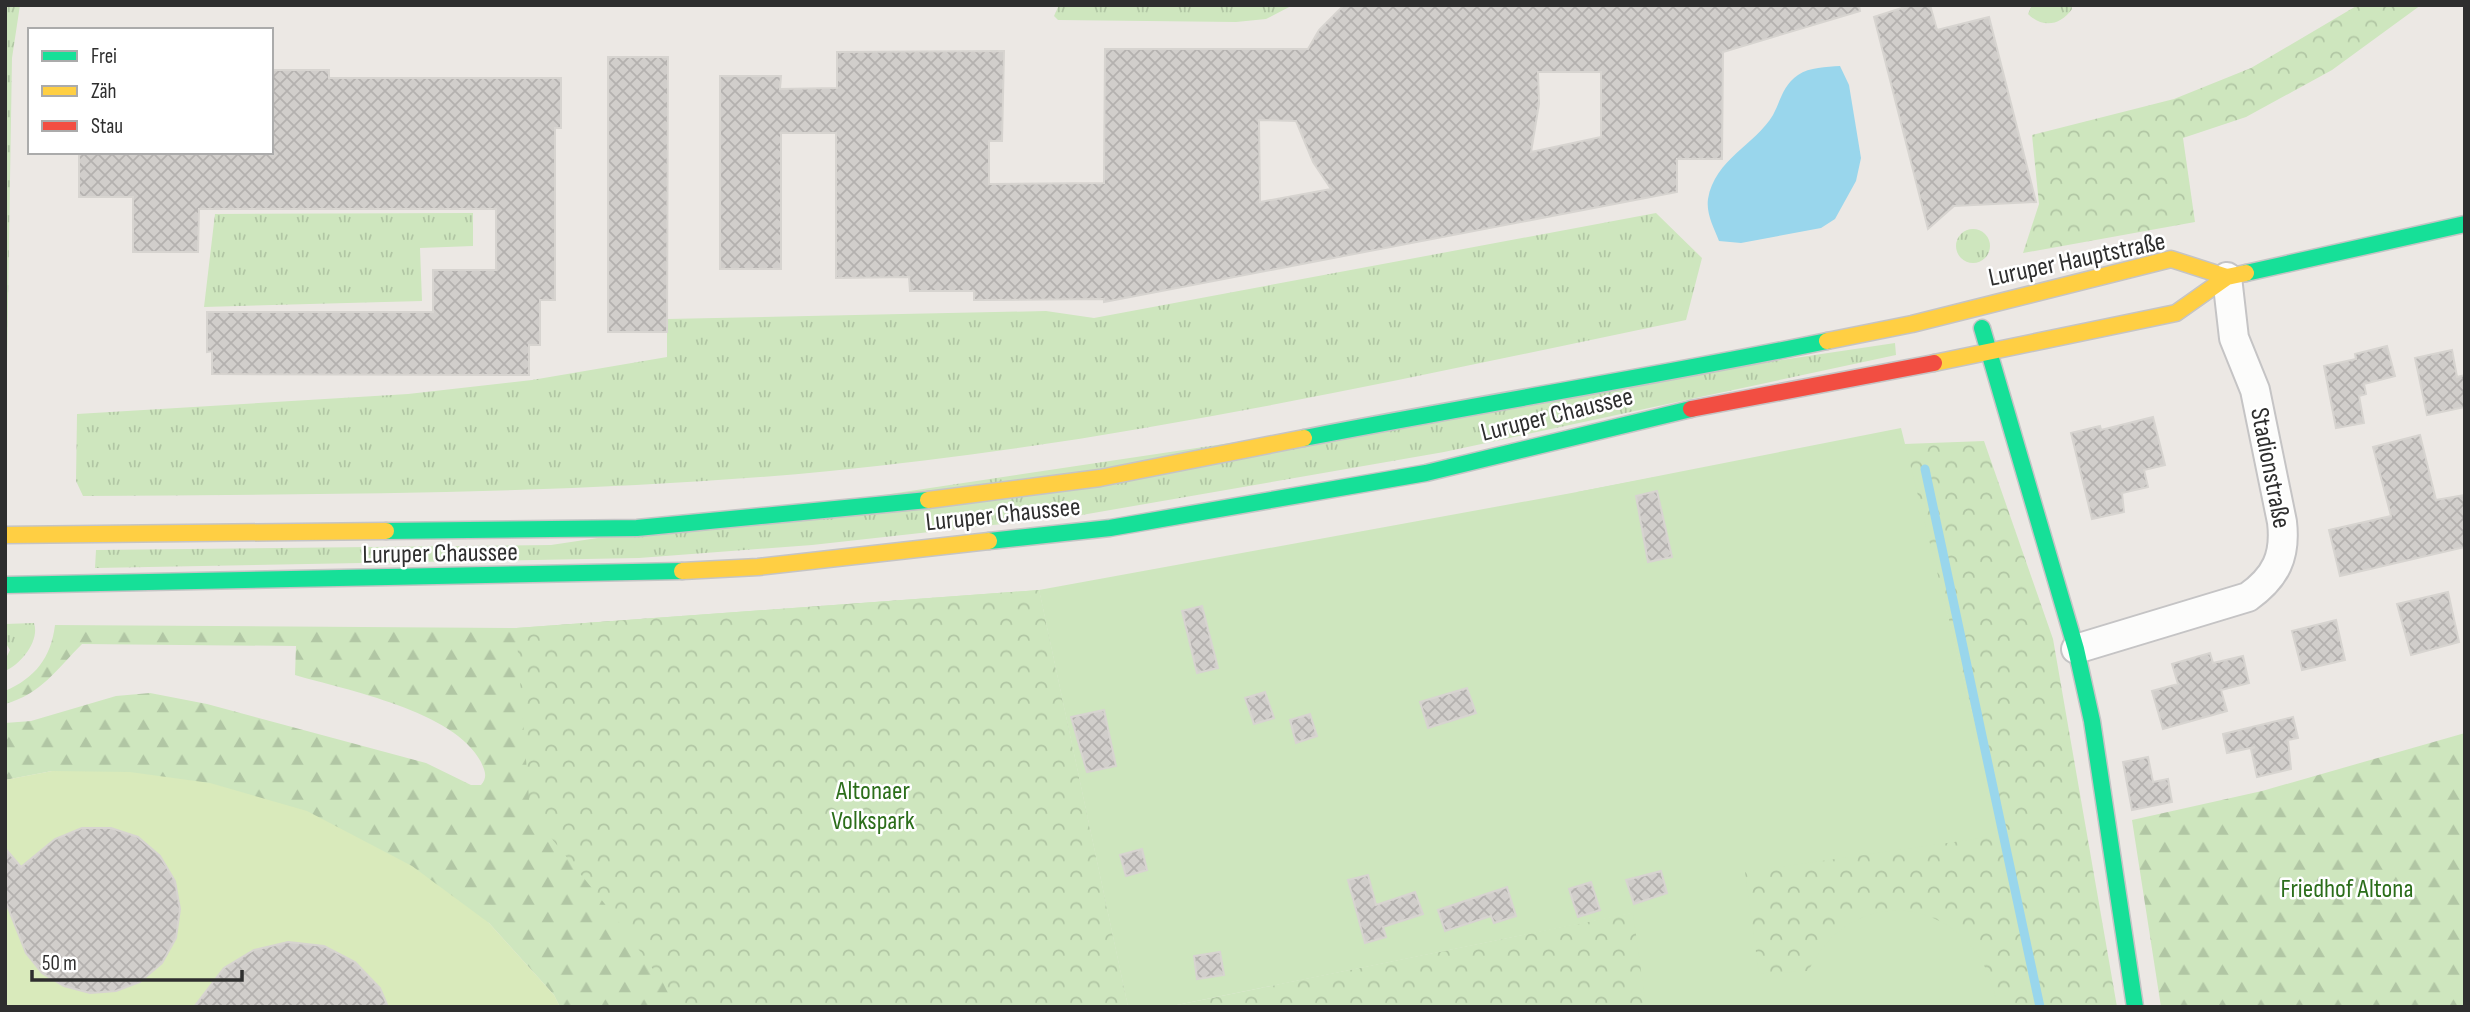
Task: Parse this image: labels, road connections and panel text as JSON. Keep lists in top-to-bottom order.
{
  "streets": {
    "main road": ["Luruper Hauptstraße", "Luruper Chaussee"],
    "street": ["Stadionstraße"]
  },
  "crossings": [
    ["Luruper Hauptstraße", "Luruper Chaussee"],
    ["Luruper Hauptstraße", "Stadionstraße"]
  ],
  "parks": ["Altonaer Volkspark", "Friedhof Altona"],
  "legend": ["Frei", "Zäh", "Stau"],
  "scale_bar": "50 m"
}
